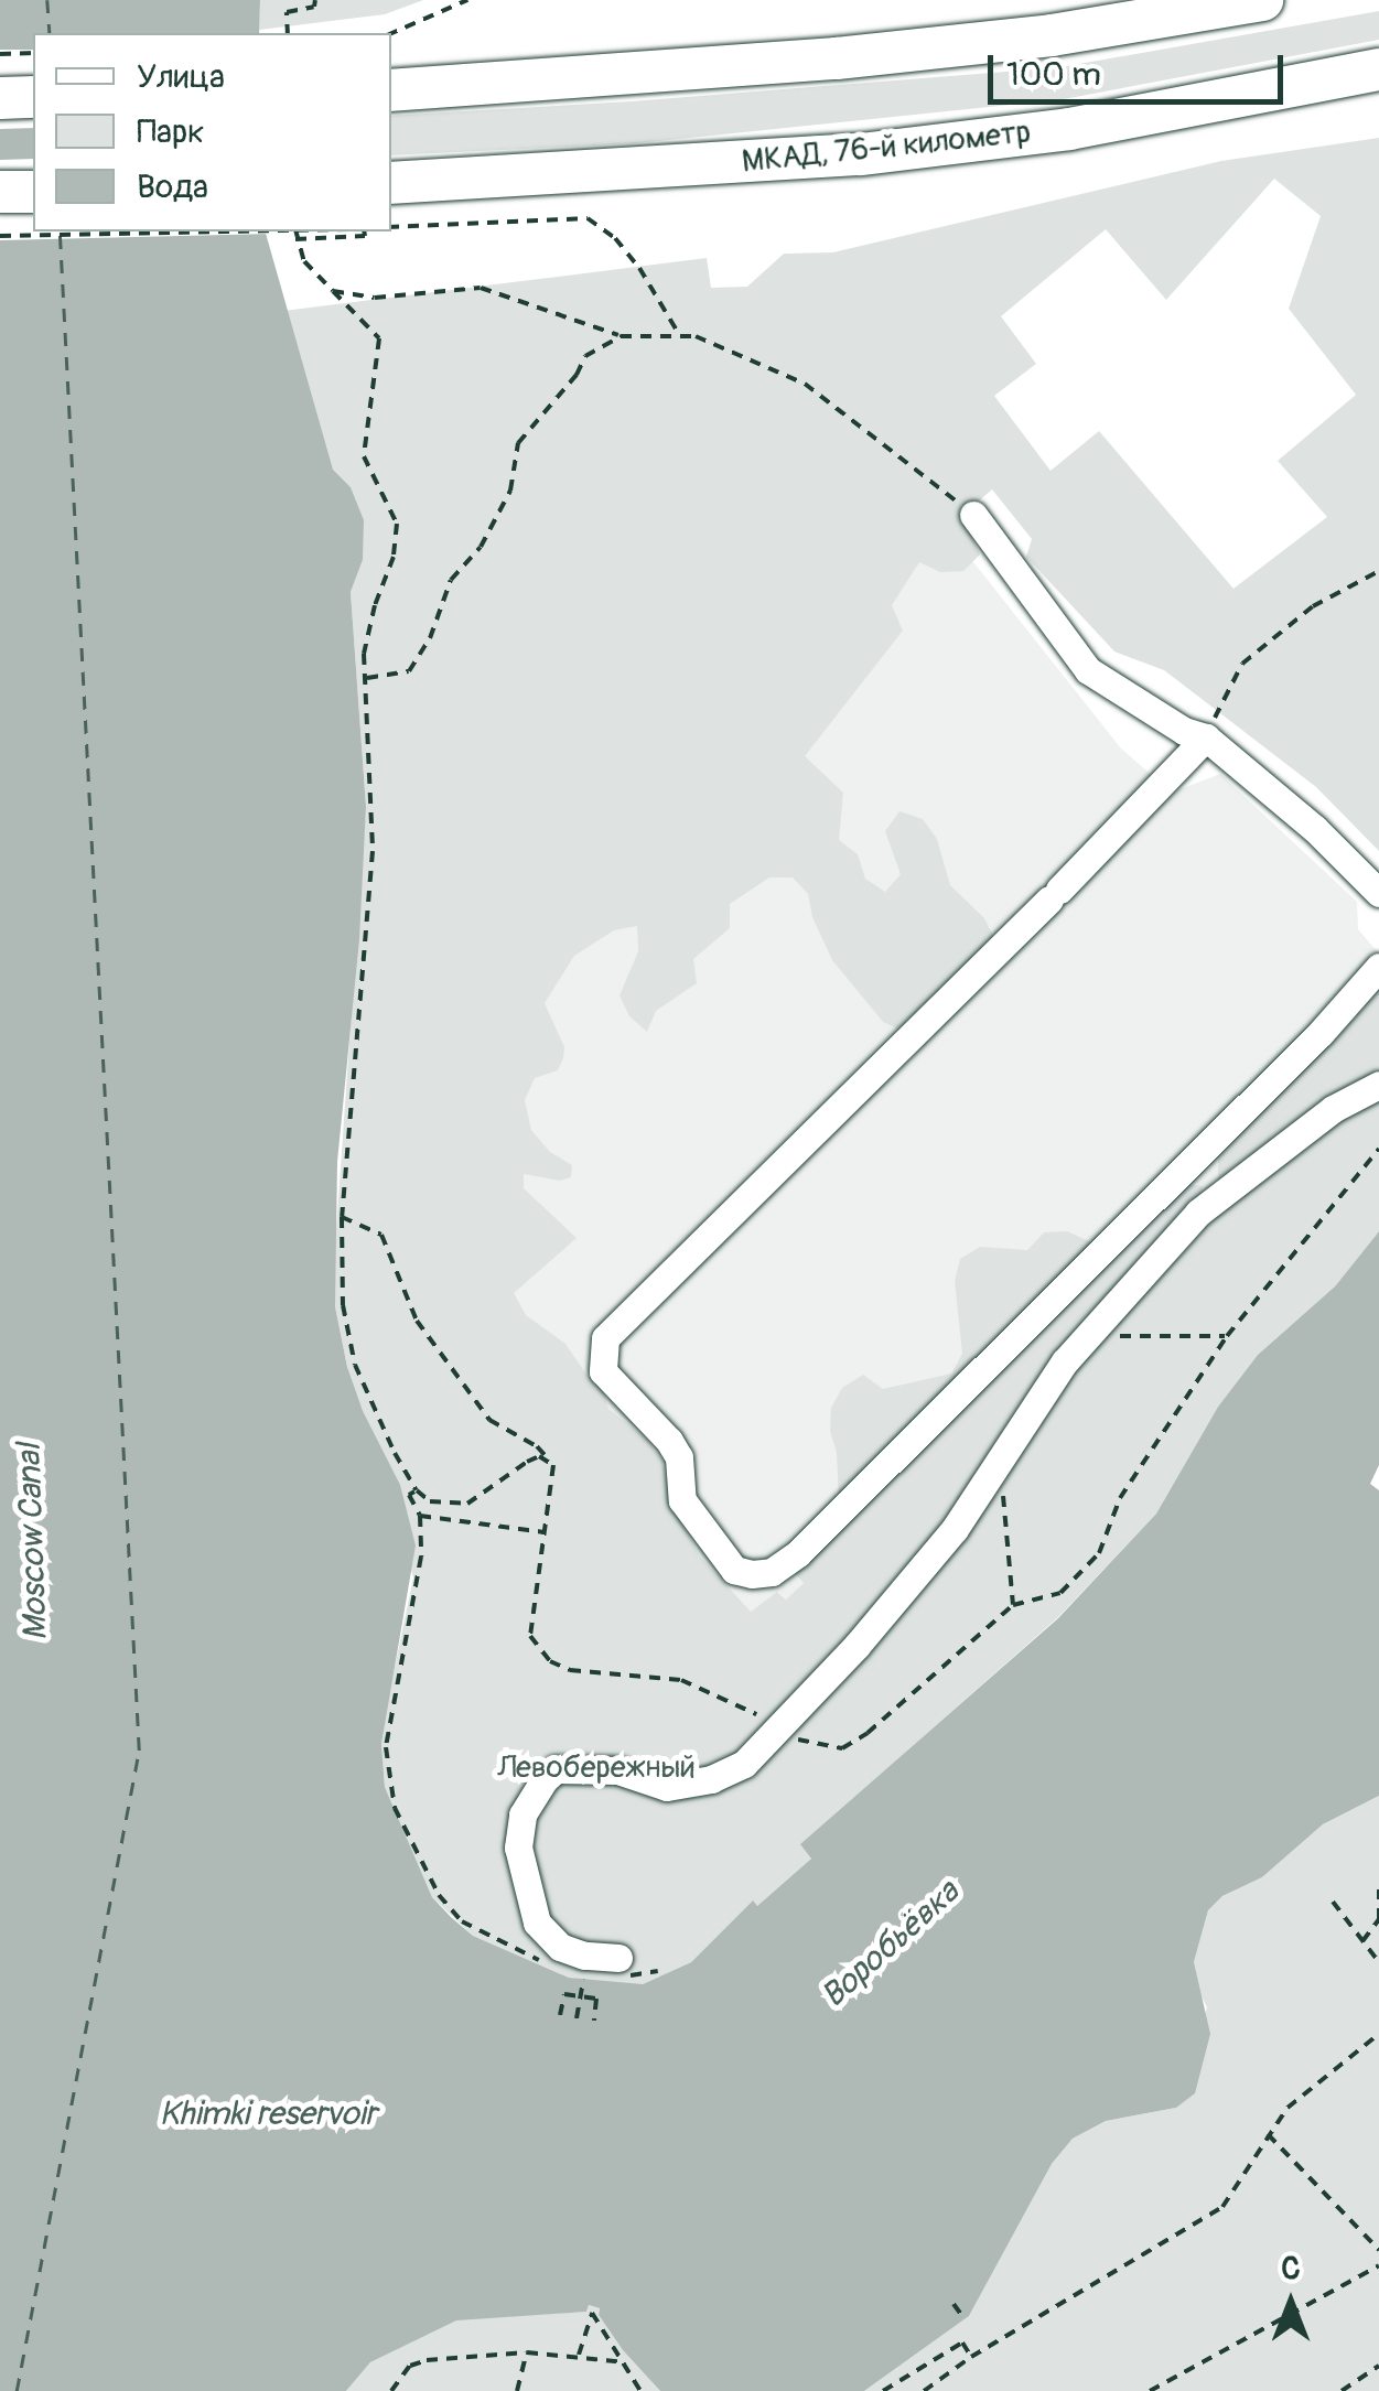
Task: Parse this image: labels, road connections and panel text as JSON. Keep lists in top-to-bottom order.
{
  "streets": {
    "highway": ["МКАД, 76-й километр"]
  },
  "water": ["Moscow Canal", "Воробьёвка", "Khimki reservoir"],
  "parks": ["Левобережный"],
  "legend": ["Улица", "Парк", "Вода"],
  "scale_bar": "100 m",
  "north": "top"
}
